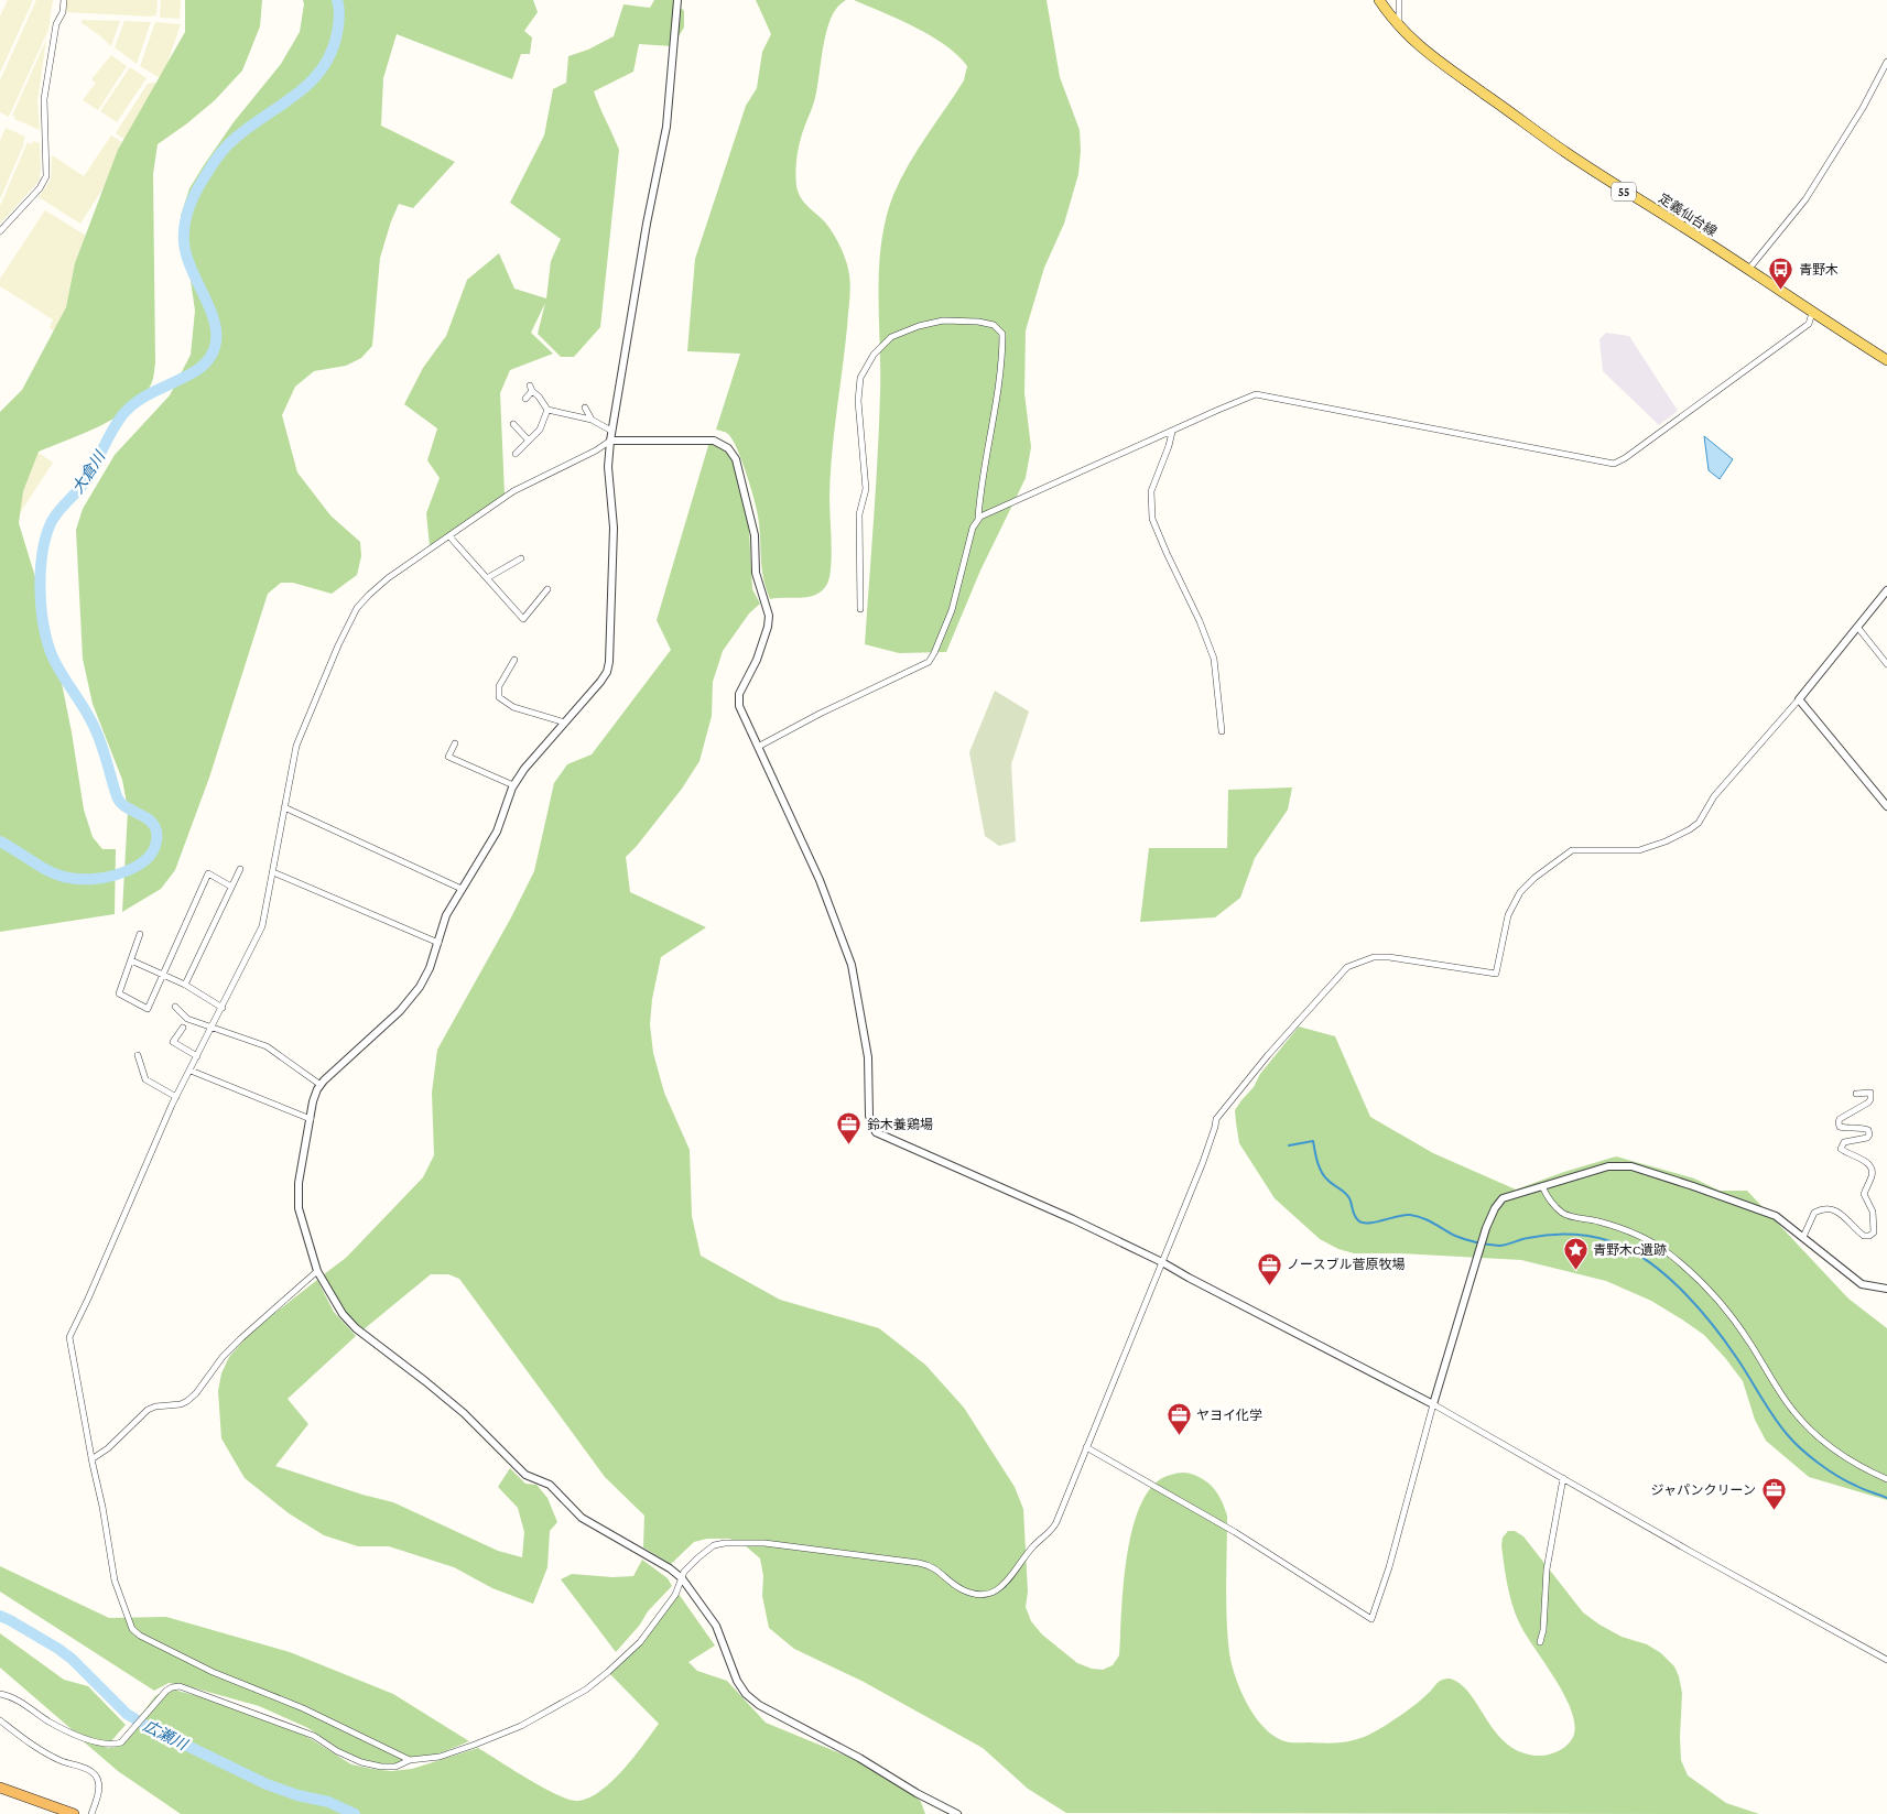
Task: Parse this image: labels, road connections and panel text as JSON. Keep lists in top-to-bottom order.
{
  "streets": {
    "main road": ["55", "定義仙台線"]
  },
  "water": ["大倉川", "広瀬川"],
  "places": {
    "bus stop": ["青野木"],
    "office": [
      "鈴木養鶏場",
      "ノースブル菅原牧場",
      "ヤヨイ化学",
      "ジャパンクリーン"
    ],
    "place": ["青野木C遺跡"]
  }
}
